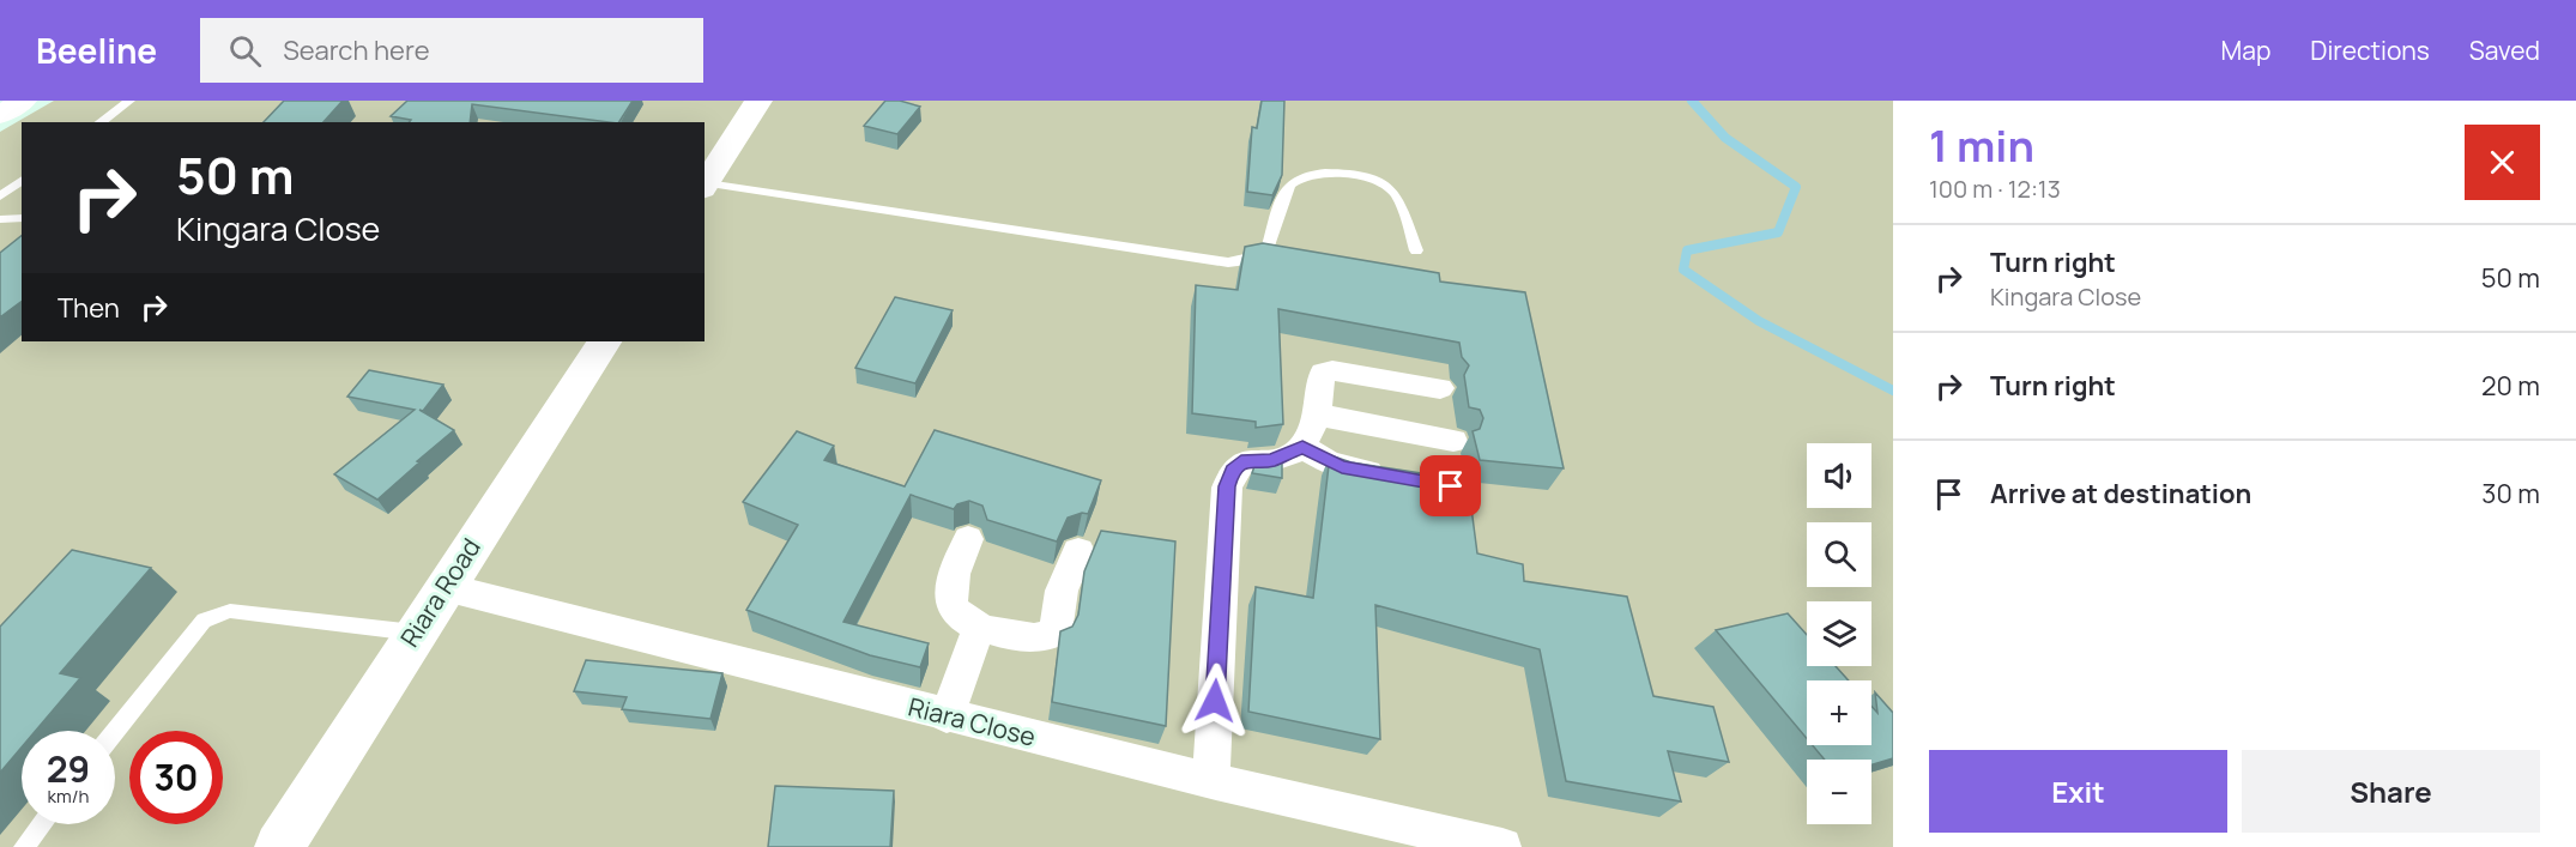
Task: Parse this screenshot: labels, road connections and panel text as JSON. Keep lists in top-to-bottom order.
{
  "streets": {
    "street": ["Riara Road", "Riara Close"]
  },
  "crossings": [
    ["Riara Road", "Riara Close"]
  ],
  "page": {
    "header": "Beeline",
    "search": "Search here",
    "nav": ["Map", "Directions", "Saved"],
    "heading": ["1 min", "100 m · 12:13"],
    "turn": ["50 m", "Kingara Close"],
    "list": [
      {
        "name": "Turn right",
        "note": "Kingara Close",
        "value": "50 m"
      },
      {
        "name": "Turn right",
        "value": "20 m"
      },
      {
        "name": "Arrive at destination",
        "value": "30 m"
      }
    ],
    "then": "Then",
    "map_buttons": ["+", "−"],
    "speed": "29 km/h",
    "limit": "30",
    "buttons": ["Exit", "Share"]
  }
}
